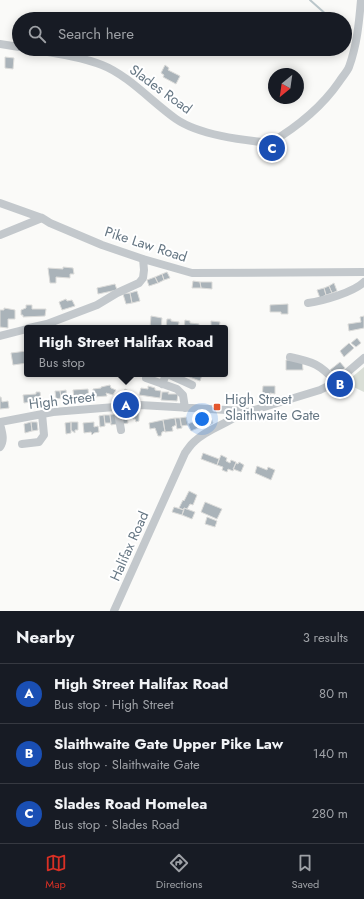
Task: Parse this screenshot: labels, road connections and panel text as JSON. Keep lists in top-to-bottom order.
{
  "streets": {
    "street": [
      "Slades Road",
      "Pike Law Road",
      "High Street",
      "Halifax Road"
    ]
  },
  "crossings": [
    ["High Street", "Halifax Road"]
  ],
  "places": {
    "transit": ["High Street Slaithwaite Gate"]
  },
  "north": "bottom left",
  "page": {
    "search": "Search here",
    "pins": ["C", "B", "A"],
    "popup": ["High Street Halifax Road", "Bus stop"],
    "heading": ["Nearby", "3 results"],
    "list": [
      {
        "mark": "A",
        "name": "High Street Halifax Road",
        "note": "Bus stop · High Street",
        "value": "80 m"
      },
      {
        "mark": "B",
        "name": "Slaithwaite Gate Upper Pike Law",
        "note": "Bus stop · Slaithwaite Gate",
        "value": "140 m"
      },
      {
        "mark": "C",
        "name": "Slades Road Homelea",
        "note": "Bus stop · Slades Road",
        "value": "280 m"
      }
    ],
    "nav": ["Map", "Directions", "Saved"]
  }
}
